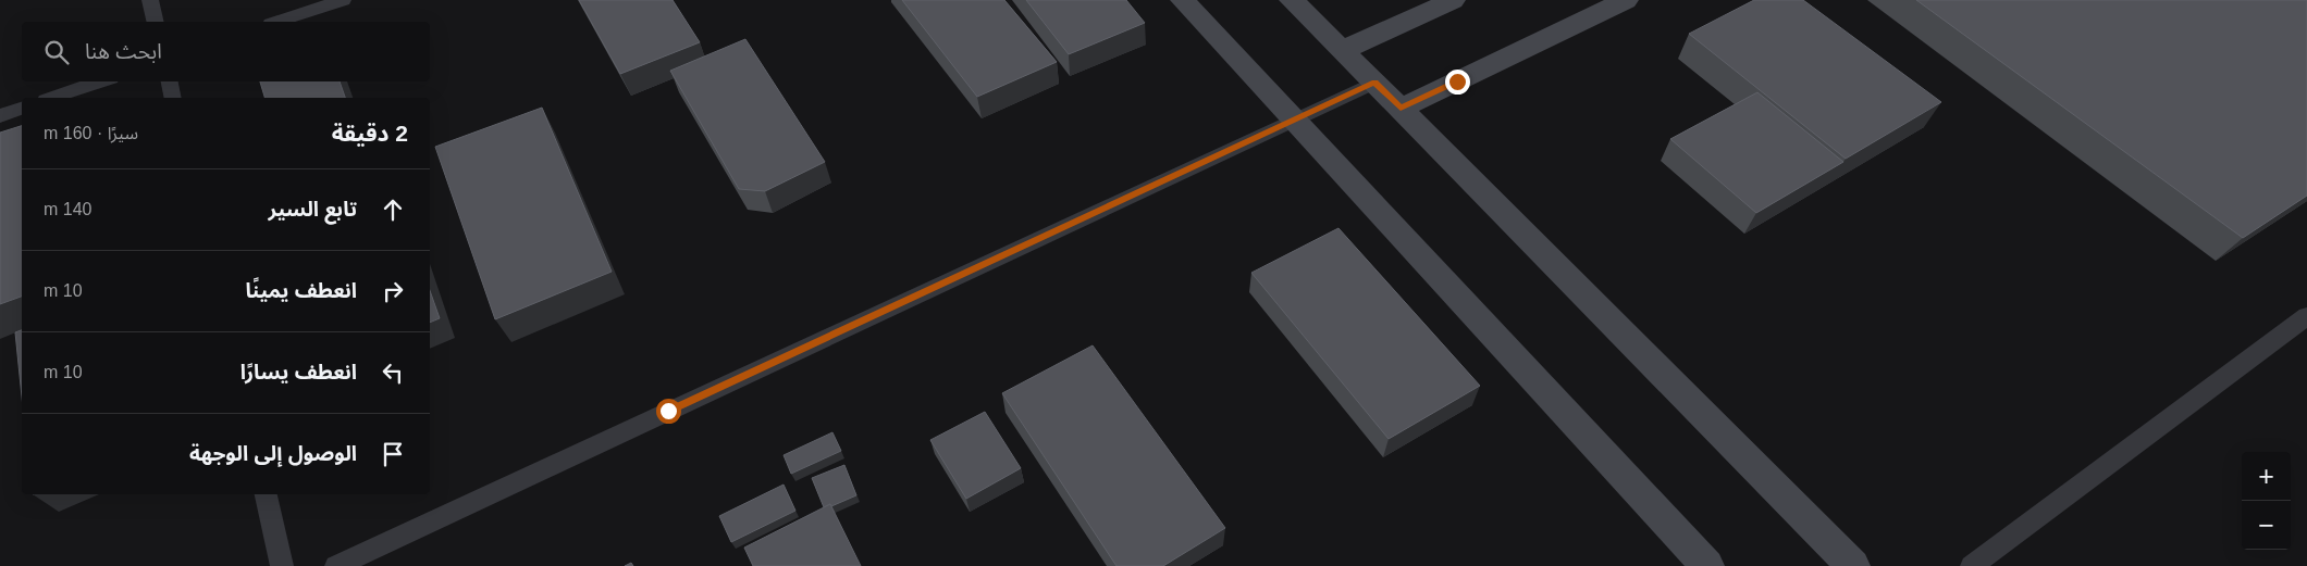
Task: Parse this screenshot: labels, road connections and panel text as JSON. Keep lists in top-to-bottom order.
{
  "page": {
    "search": "ابحث هنا",
    "heading": ["2 دقيقة", "سيرًا · 160 m"],
    "list": [
      ["تابع السير", "140 m"],
      ["انعطف يمينًا", "10 m"],
      ["انعطف يسارًا", "10 m"],
      "الوصول إلى الوجهة"
    ],
    "map_buttons": ["+", "−"]
  }
}
